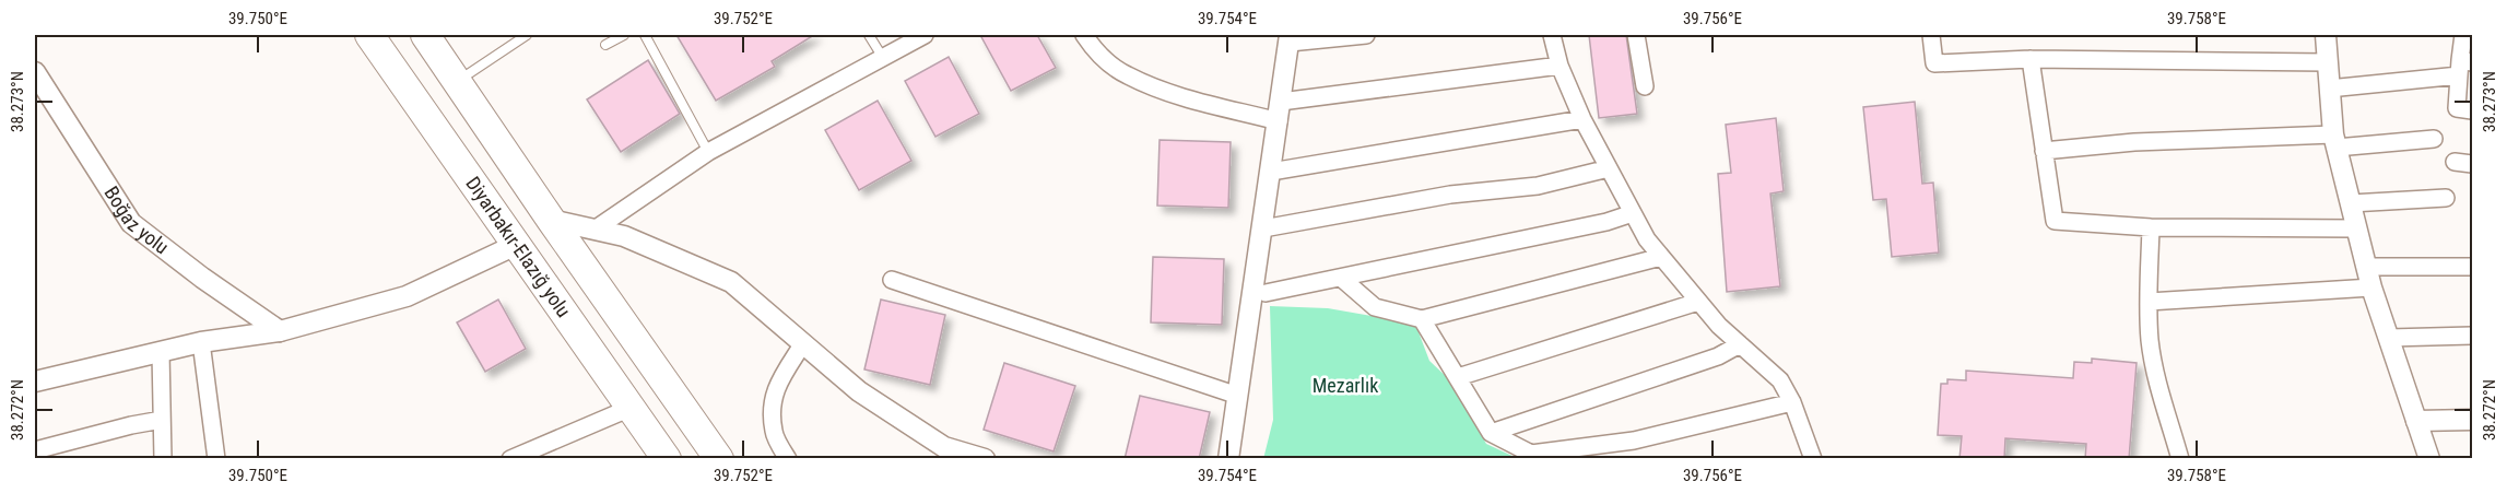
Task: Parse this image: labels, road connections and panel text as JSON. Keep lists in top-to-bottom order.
{
  "streets": {
    "highway": ["Diyarbakır-Elazığ yolu"],
    "street": ["Boğaz yolu"]
  },
  "parks": ["Mezarlık"],
  "coordinates": [
    "39.750°E",
    "39.752°E",
    "39.754°E",
    "39.756°E",
    "39.758°E",
    "38.273°N",
    "38.272°N"
  ]
}
